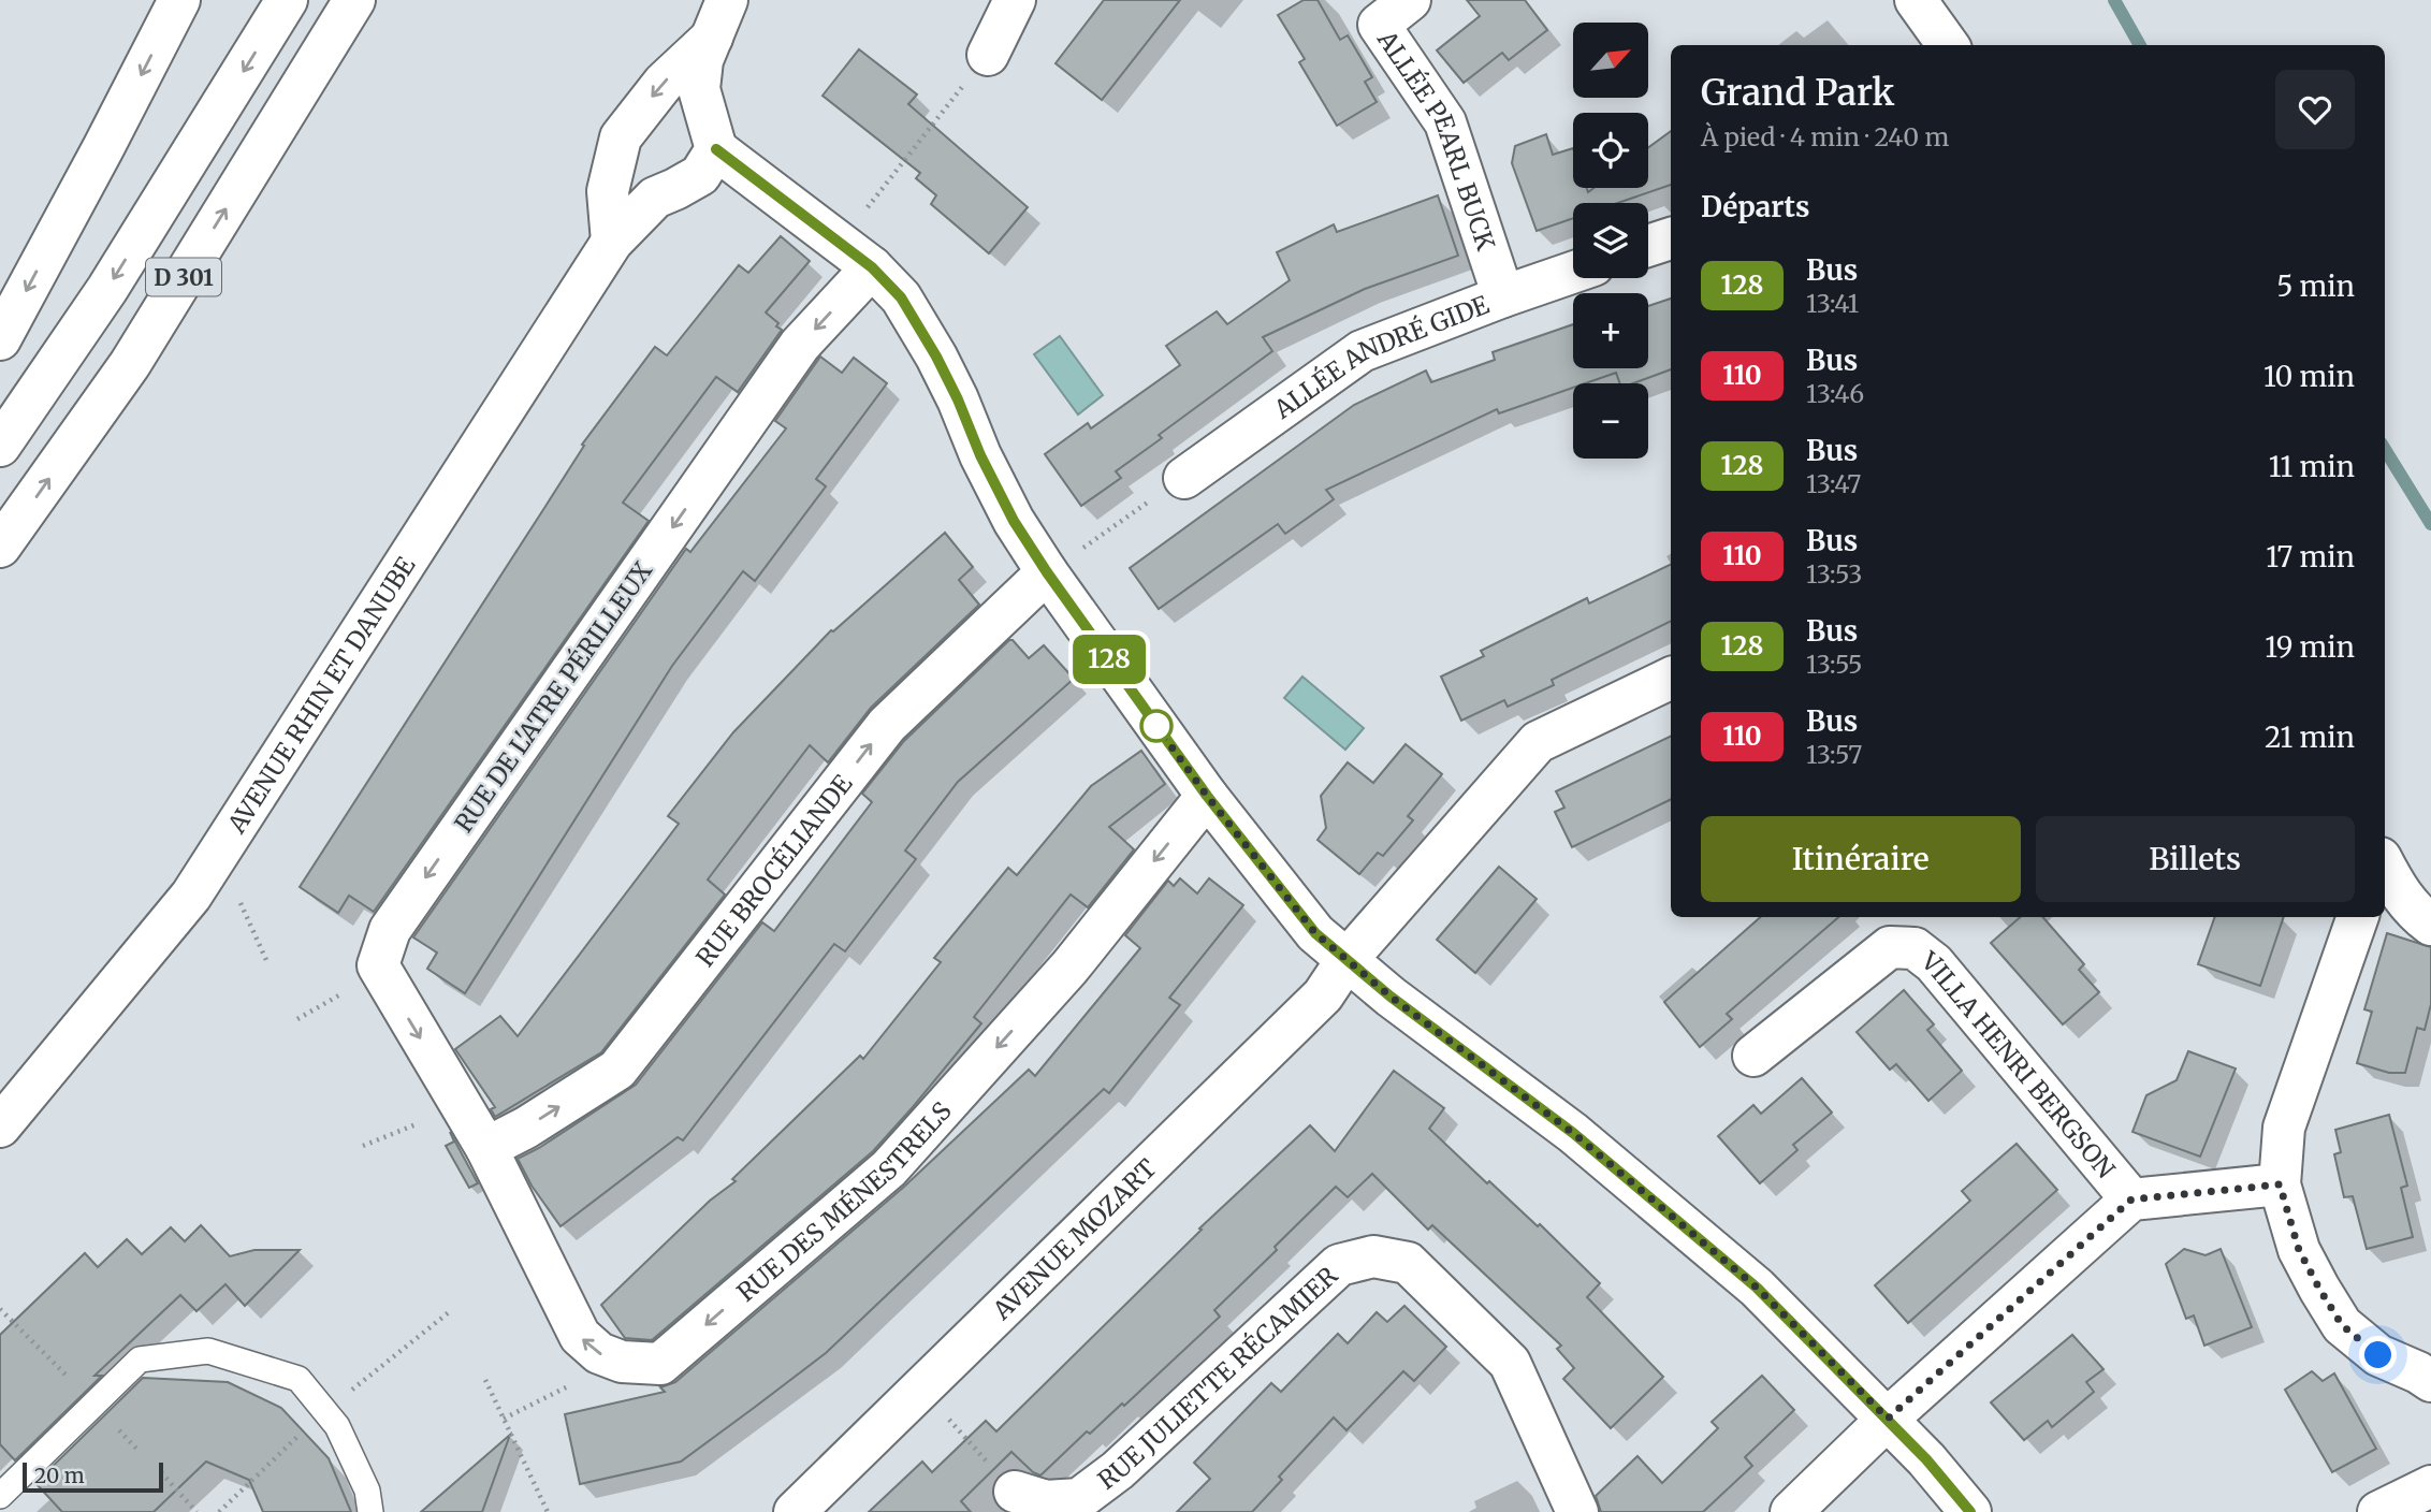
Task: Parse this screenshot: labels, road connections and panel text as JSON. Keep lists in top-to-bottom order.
{
  "streets": {
    "main road": [
      "ALLÉE PEARL BUCK",
      "D 301",
      "ALLÉE ANDRÉ GIDE",
      "AVENUE RHIN ET DANUBE",
      "RUE DE L'ATRE PÉRILLEUX",
      "RUE BROCÉLIANDE",
      "VILLA HENRI BERGSON",
      "RUE DES MÉNESTRELS",
      "AVENUE MOZART",
      "RUE JULIETTE RÉCAMIER"
    ]
  },
  "crossings": [
    ["ALLÉE PEARL BUCK", "ALLÉE ANDRÉ GIDE"]
  ],
  "one_way": ["RUE DE L'ATRE PÉRILLEUX", "RUE BROCÉLIANDE", "RUE DES MÉNESTRELS"],
  "lines": ["bus line 128"],
  "scale_bar": "20 m",
  "north": "top right",
  "page": {
    "on_map": "128",
    "map_buttons": ["+", "−"],
    "heading": [
      ["Grand Park", "À pied · 4 min · 240 m"],
      "Départs"
    ],
    "list": [
      {
        "mark": "128",
        "name": "Bus",
        "note": "13:41",
        "value": "5 min"
      },
      {
        "mark": "110",
        "name": "Bus",
        "note": "13:46",
        "value": "10 min"
      },
      {
        "mark": "128",
        "name": "Bus",
        "note": "13:47",
        "value": "11 min"
      },
      {
        "mark": "110",
        "name": "Bus",
        "note": "13:53",
        "value": "17 min"
      },
      {
        "mark": "128",
        "name": "Bus",
        "note": "13:55",
        "value": "19 min"
      },
      {
        "mark": "110",
        "name": "Bus",
        "note": "13:57",
        "value": "21 min"
      }
    ],
    "buttons": ["Itinéraire", "Billets"],
    "scale": "20 m"
  }
}
